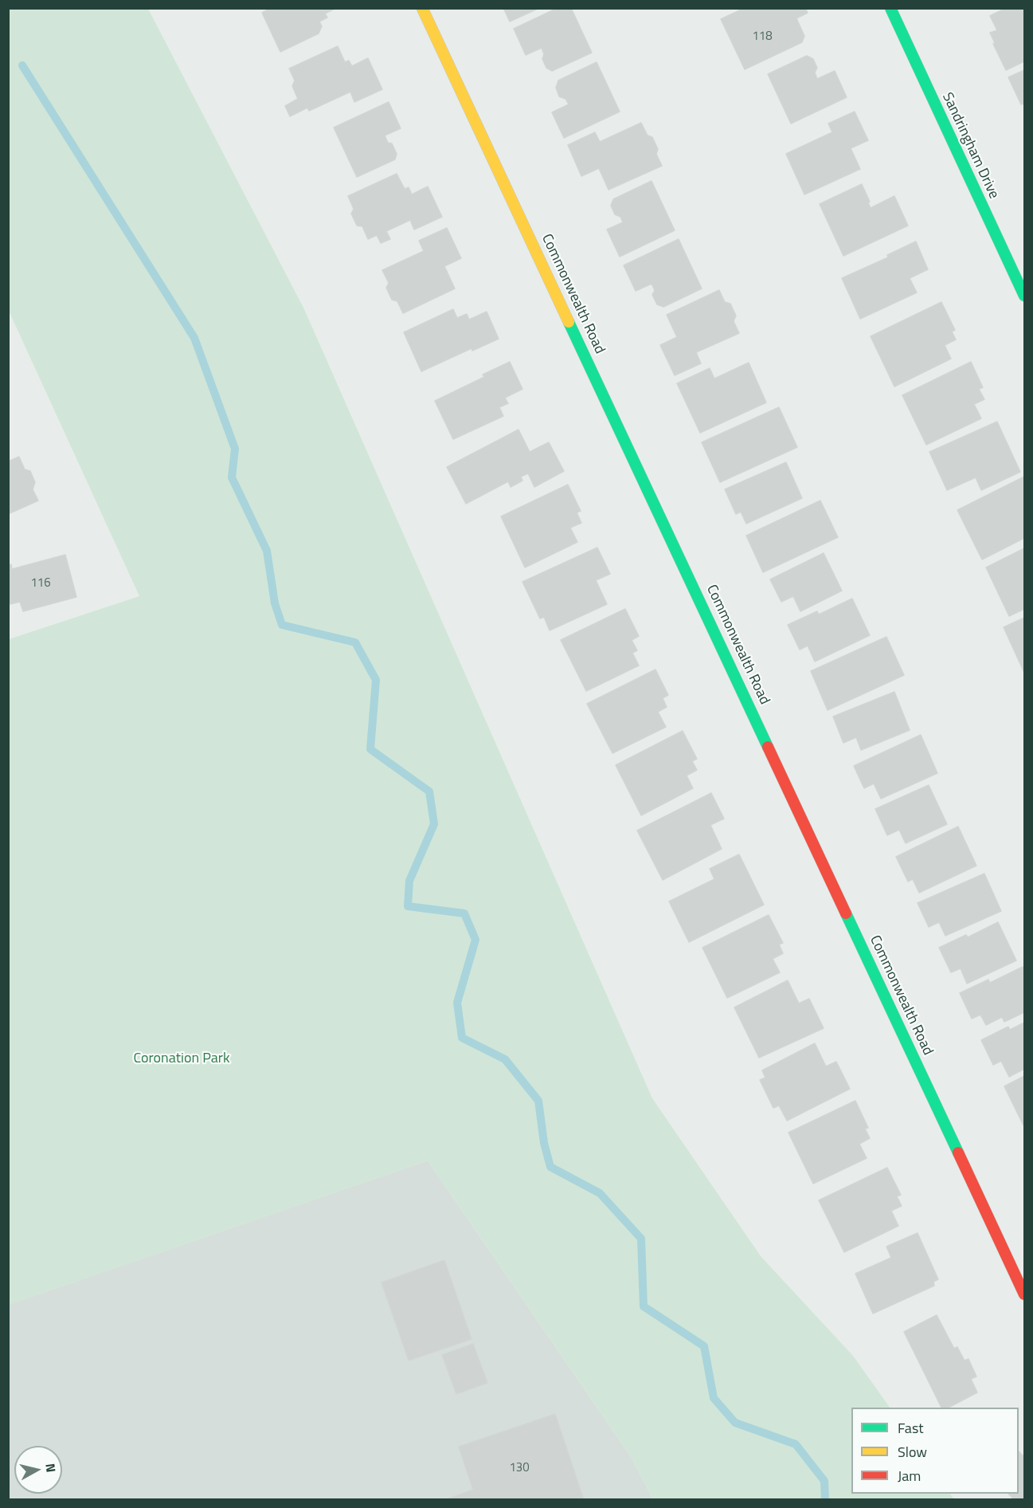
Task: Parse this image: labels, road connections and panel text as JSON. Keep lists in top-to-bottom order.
{
  "streets": {
    "street": ["Sandringham Drive", "Commonwealth Road"]
  },
  "parks": ["Coronation Park"],
  "house_numbers": ["118", "116", "130"],
  "legend": ["Fast", "Slow", "Jam"],
  "north": "right"
}
